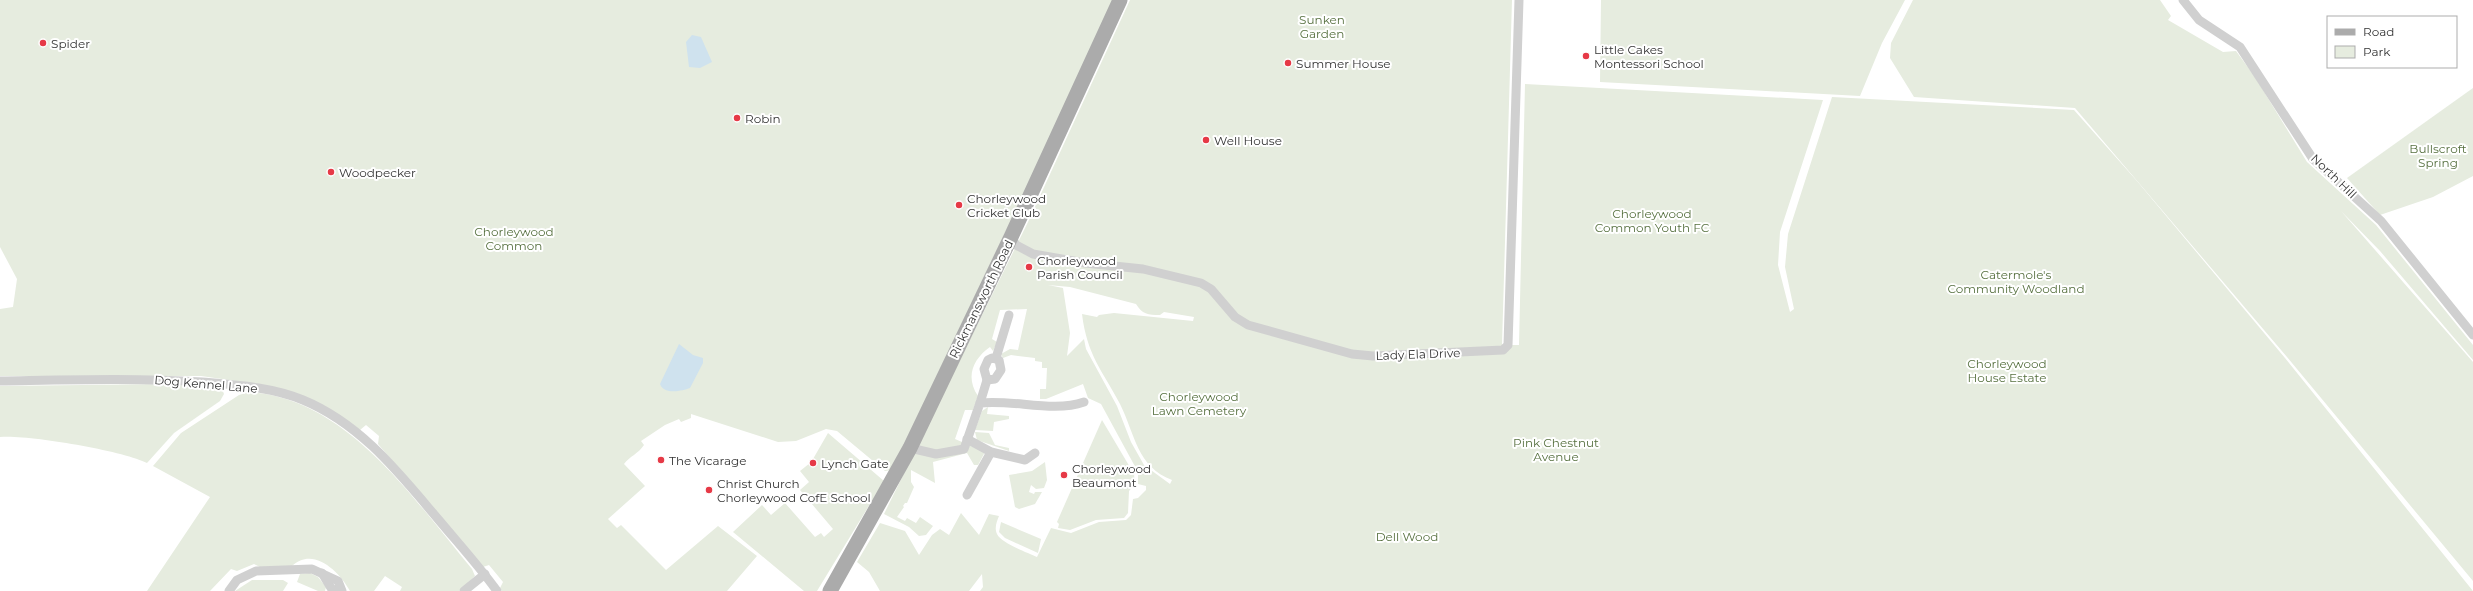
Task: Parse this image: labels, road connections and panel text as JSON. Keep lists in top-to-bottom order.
{
  "streets": {
    "main road": ["Rickmansworth Road"],
    "street": ["North Hill", "Lady Ela Drive", "Dog Kennel Lane"]
  },
  "crossings": [
    ["Rickmansworth Road", "Lady Ela Drive"]
  ],
  "parks": [
    "Sunken Garden",
    "Bullscroft Spring",
    "Chorleywood Common Youth FC",
    "Chorleywood Common",
    "Catermole's Community Woodland",
    "Chorleywood House Estate",
    "Chorleywood Lawn Cemetery",
    "Pink Chestnut Avenue",
    "Dell Wood"
  ],
  "places": [
    "Spider",
    "Little Cakes Montessori School",
    "Summer House",
    "Robin",
    "Well House",
    "Woodpecker",
    "Chorleywood Cricket Club",
    "Chorleywood Parish Council",
    "The Vicarage",
    "Lynch Gate",
    "Chorleywood Beaumont",
    "Christ Church Chorleywood CofE School"
  ],
  "legend": ["Road", "Park"]
}
